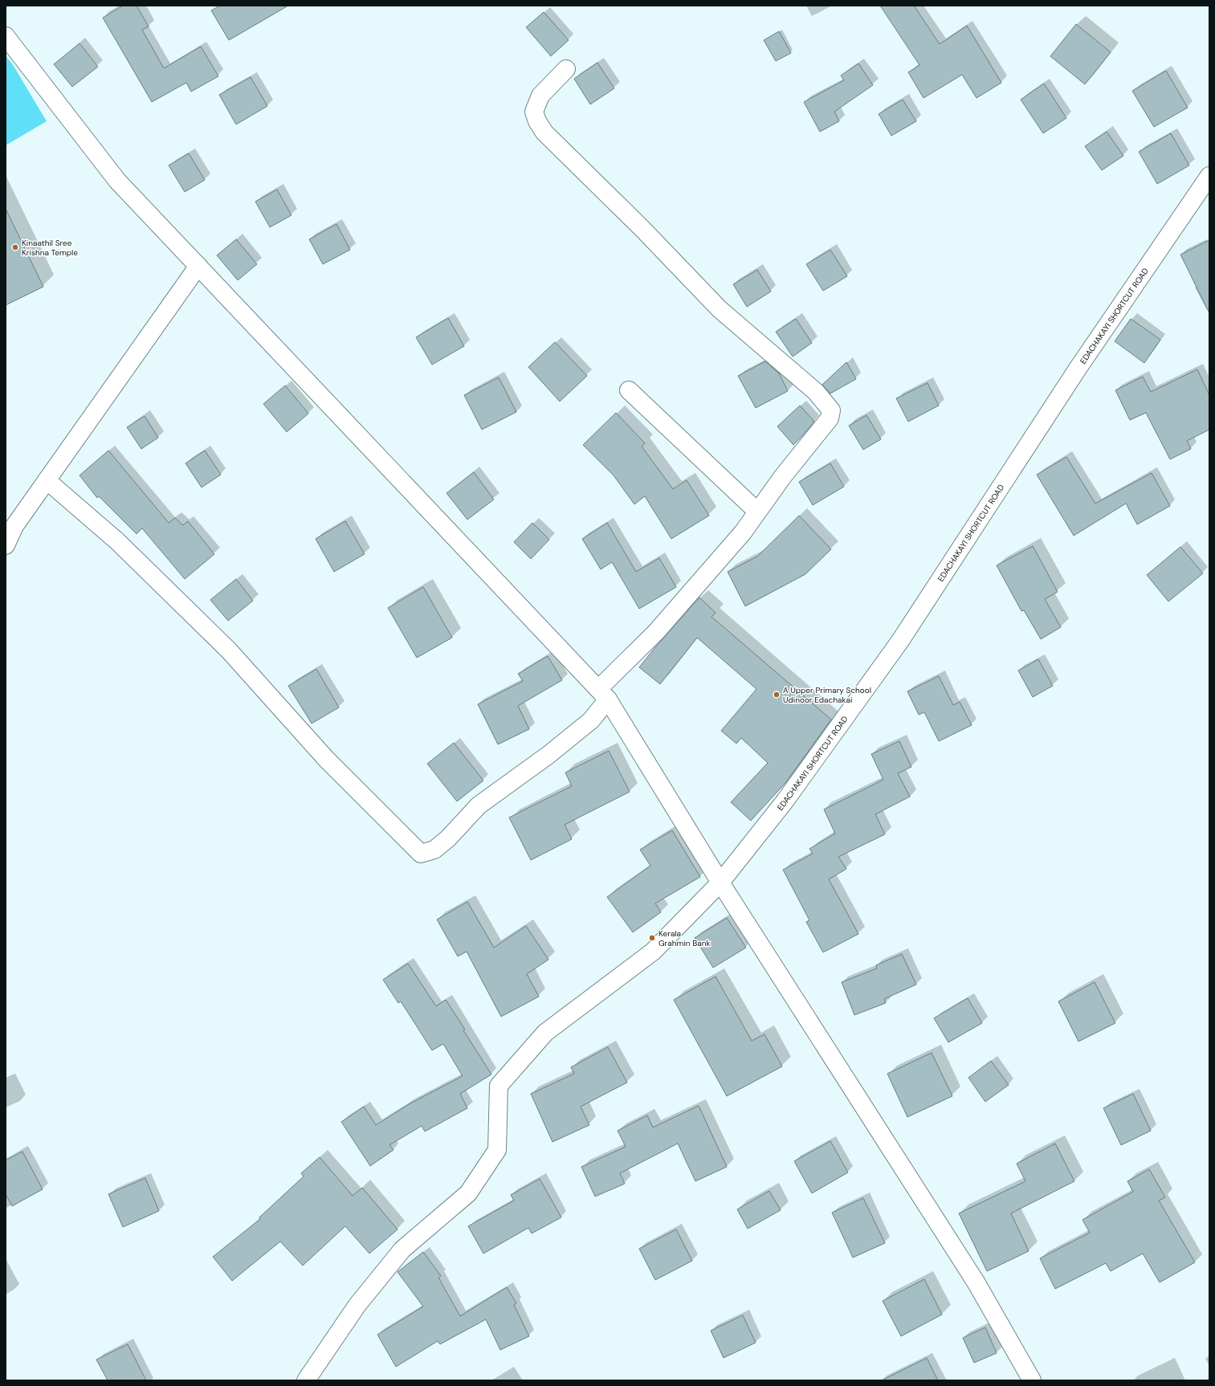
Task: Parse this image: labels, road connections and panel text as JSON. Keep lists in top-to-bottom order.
{
  "streets": {
    "street": ["EDACHAKAYI SHORTCUT ROAD"]
  },
  "places": ["Kinaathil Sree Krishna Temple", "A Upper Primary School Udinoor Edachakai", "Kerala Grahmin Bank"]
}
